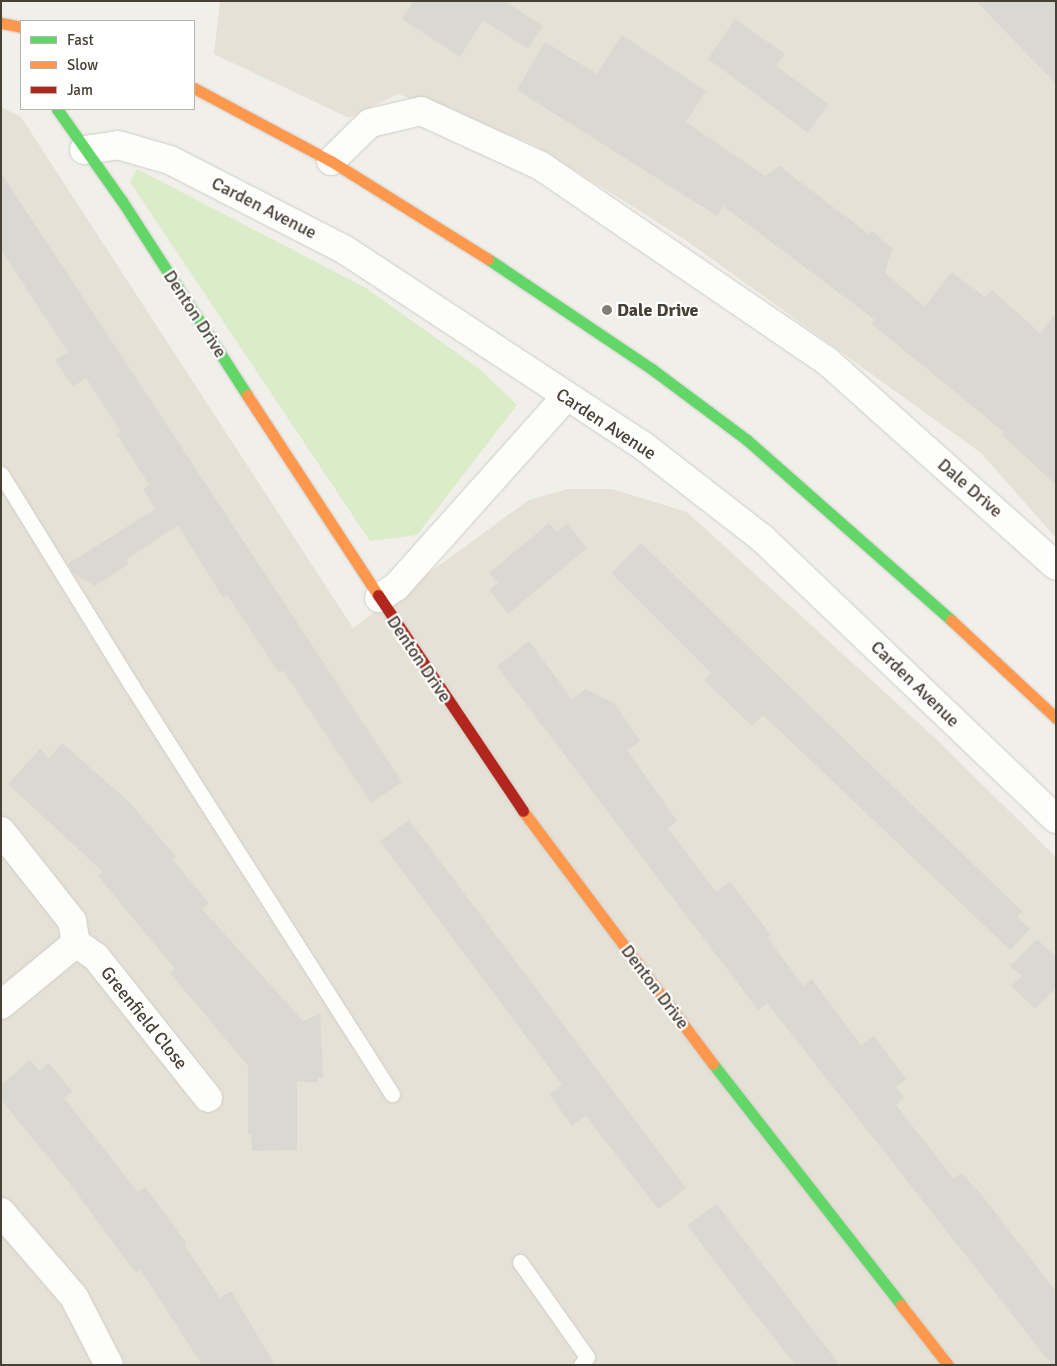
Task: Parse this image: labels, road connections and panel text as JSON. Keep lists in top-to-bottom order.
{
  "streets": {
    "street": [
      "Carden Avenue",
      "Denton Drive",
      "Dale Drive",
      "Greenfield Close"
    ]
  },
  "crossings": [
    ["Carden Avenue", "Denton Drive"]
  ],
  "places": ["Dale Drive"],
  "legend": ["Fast", "Slow", "Jam"]
}
